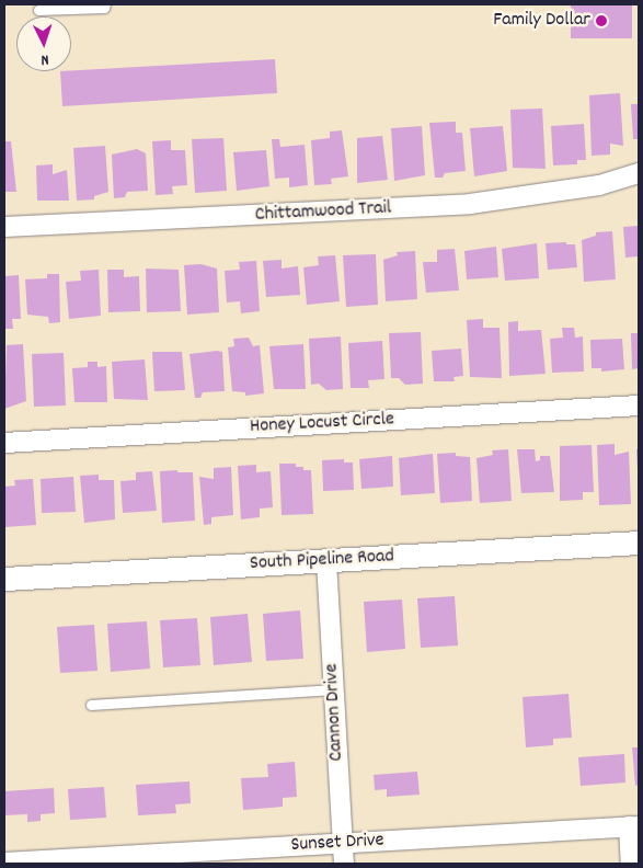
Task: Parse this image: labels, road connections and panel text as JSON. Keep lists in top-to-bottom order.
{
  "streets": {
    "street": [
      "Chittamwood Trail",
      "Honey Locust Circle",
      "South Pipeline Road",
      "Cannon Drive",
      "Sunset Drive"
    ]
  },
  "crossings": [
    ["South Pipeline Road", "Cannon Drive"],
    ["Cannon Drive", "Sunset Drive"]
  ],
  "places": ["Family Dollar"],
  "north": "bottom"
}
